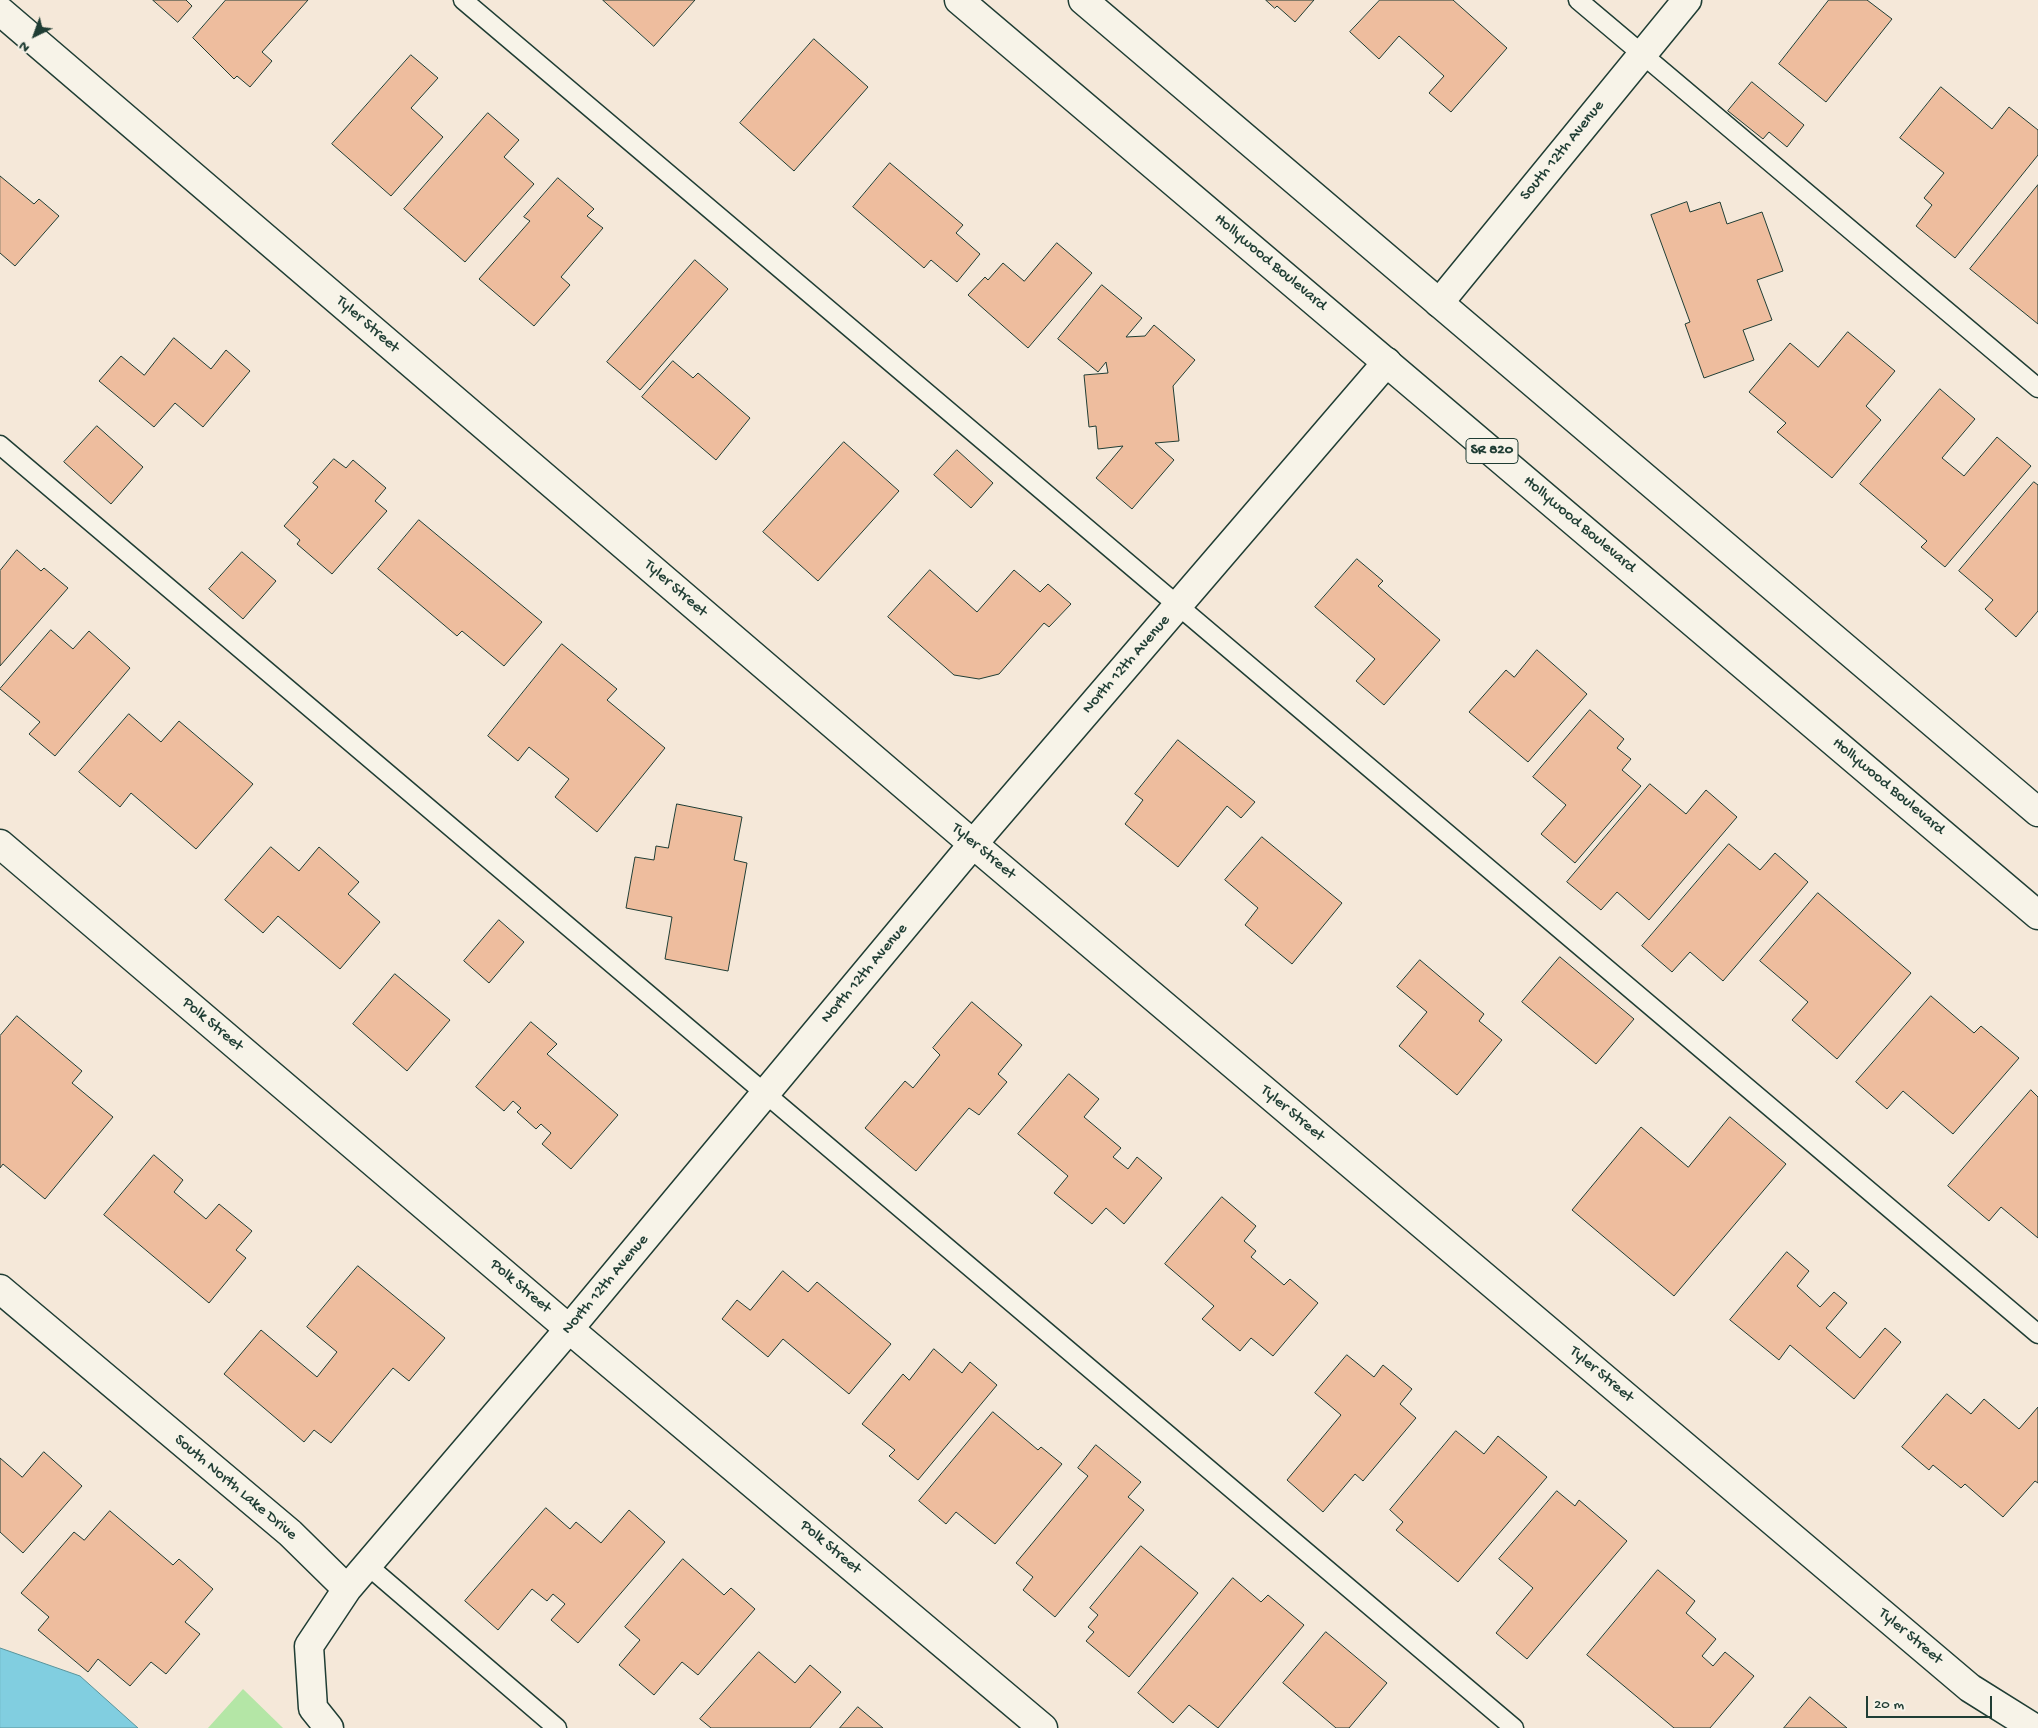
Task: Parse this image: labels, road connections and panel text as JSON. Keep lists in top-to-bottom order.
{
  "streets": {
    "street": [
      "South 12th Avenue",
      "Hollywood Boulevard",
      "Tyler Street",
      "SR 820",
      "North 12th Avenue",
      "Polk Street",
      "South North Lake Drive"
    ]
  },
  "crossings": [
    ["Hollywood Boulevard", "North 12th Avenue"],
    ["Tyler Street", "North 12th Avenue"],
    ["North 12th Avenue", "Polk Street"],
    ["North 12th Avenue", "South North Lake Drive"]
  ],
  "scale_bar": "20 m",
  "north": "bottom left"
}
